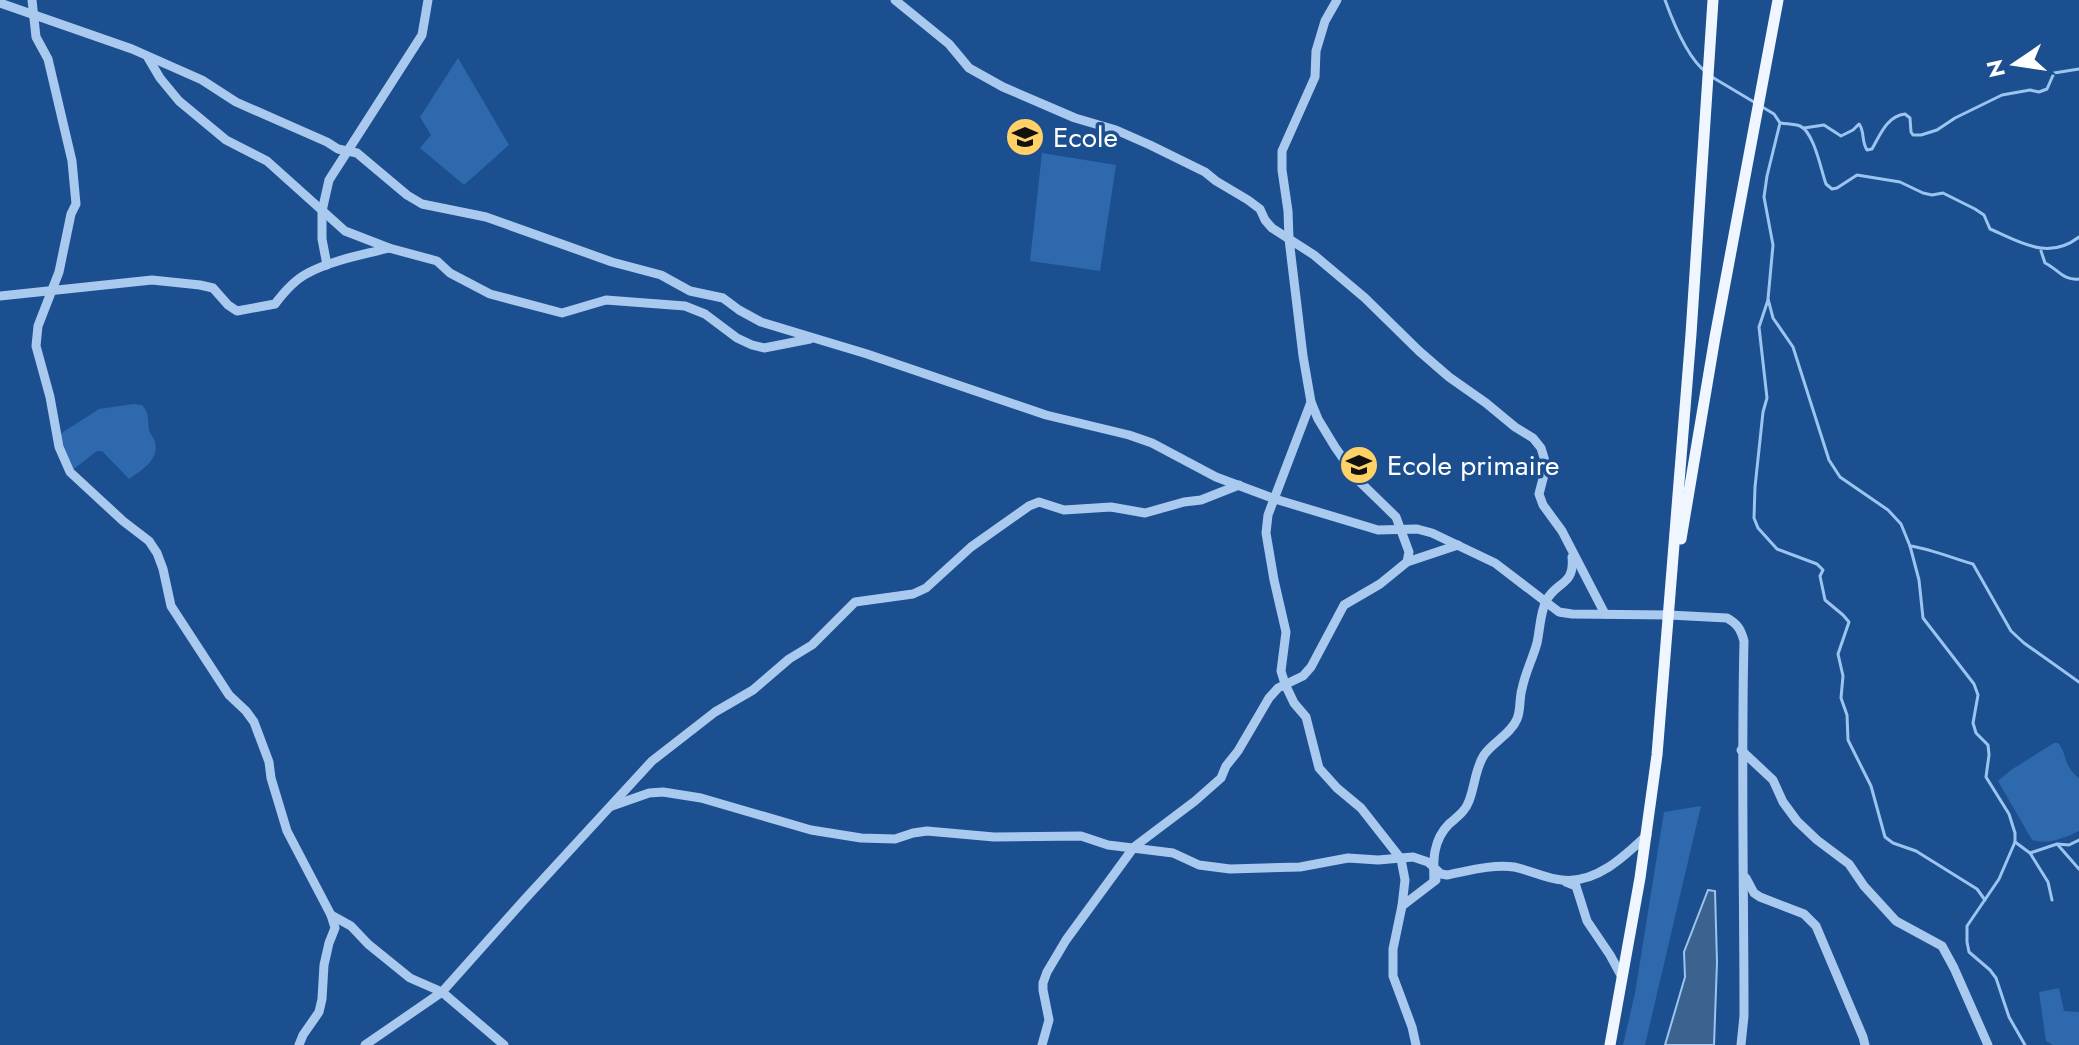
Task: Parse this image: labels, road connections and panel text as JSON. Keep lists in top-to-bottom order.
{
  "places": {
    "school or university": ["Ecole", "Ecole primaire"]
  },
  "north": "left"
}
